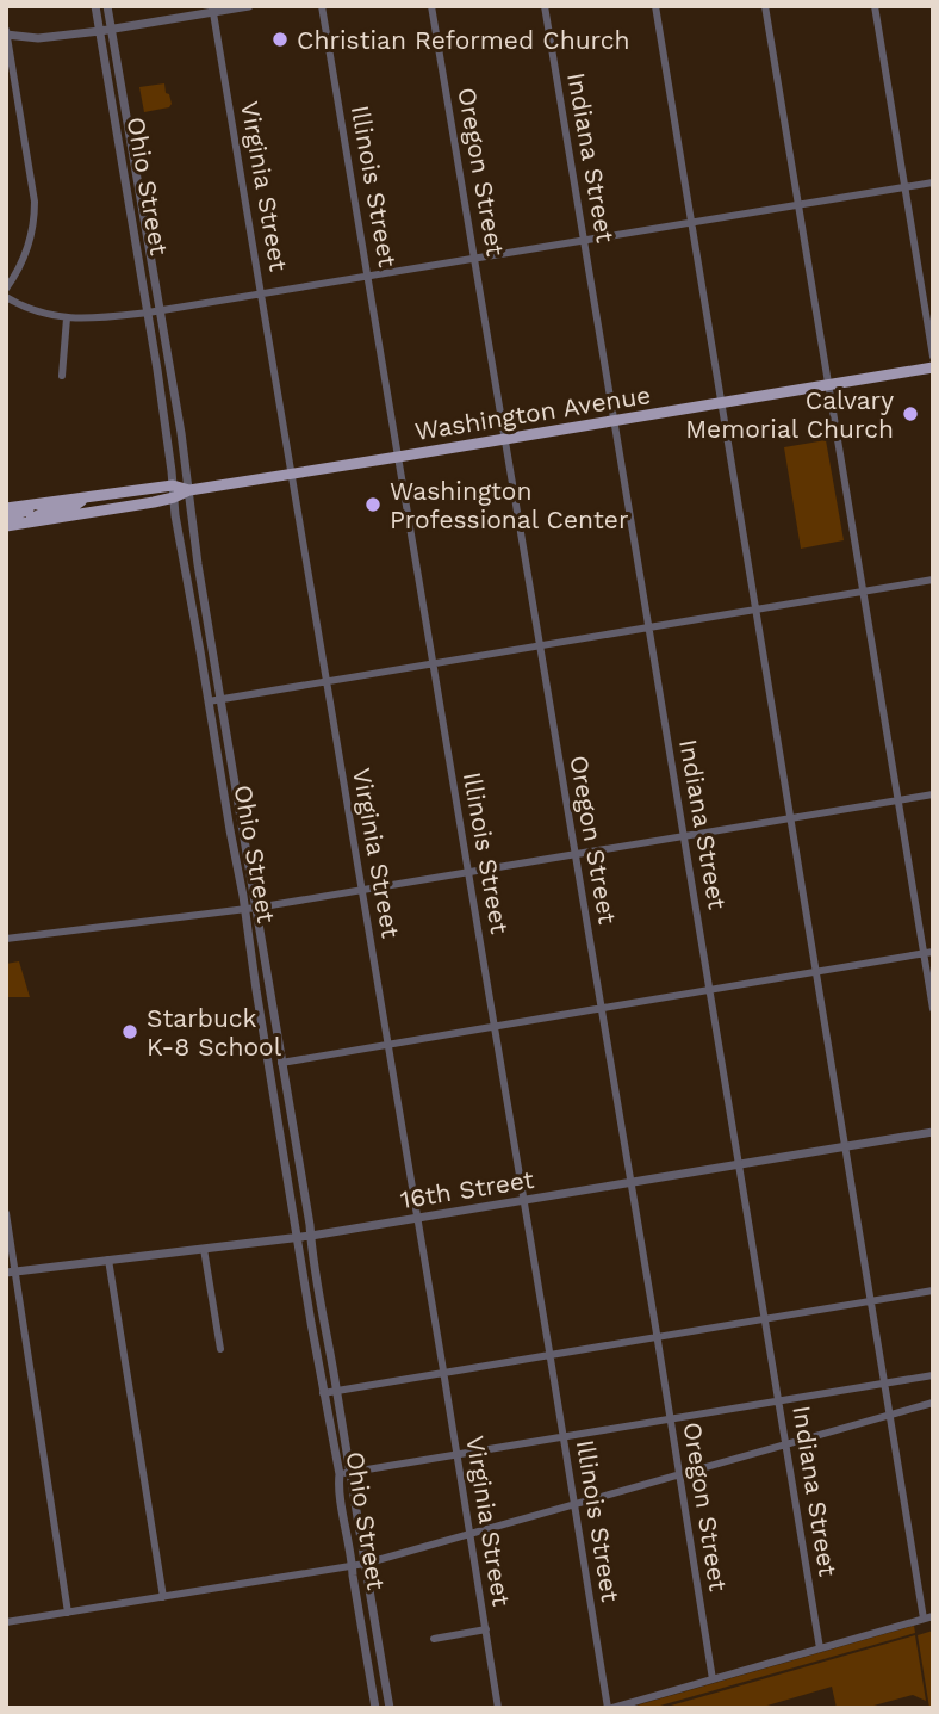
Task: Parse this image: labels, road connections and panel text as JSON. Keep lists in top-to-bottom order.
{
  "streets": {
    "main road": ["Washington Avenue"],
    "street": [
      "Indiana Street",
      "Oregon Street",
      "Ohio Street",
      "Virginia Street",
      "Illinois Street",
      "16th Street"
    ]
  },
  "crossings": [
    ["Indiana Street", "Washington Avenue"],
    ["Indiana Street", "16th Street"],
    ["Oregon Street", "Washington Avenue"],
    ["Oregon Street", "16th Street"],
    ["Ohio Street", "Washington Avenue"],
    ["Ohio Street", "16th Street"],
    ["Virginia Street", "Washington Avenue"],
    ["Virginia Street", "16th Street"],
    ["Illinois Street", "Washington Avenue"],
    ["Illinois Street", "16th Street"]
  ],
  "places": [
    "Christian Reformed Church",
    "Calvary Memorial Church",
    "Washington Professional Center",
    "Starbuck K-8 School"
  ]
}
